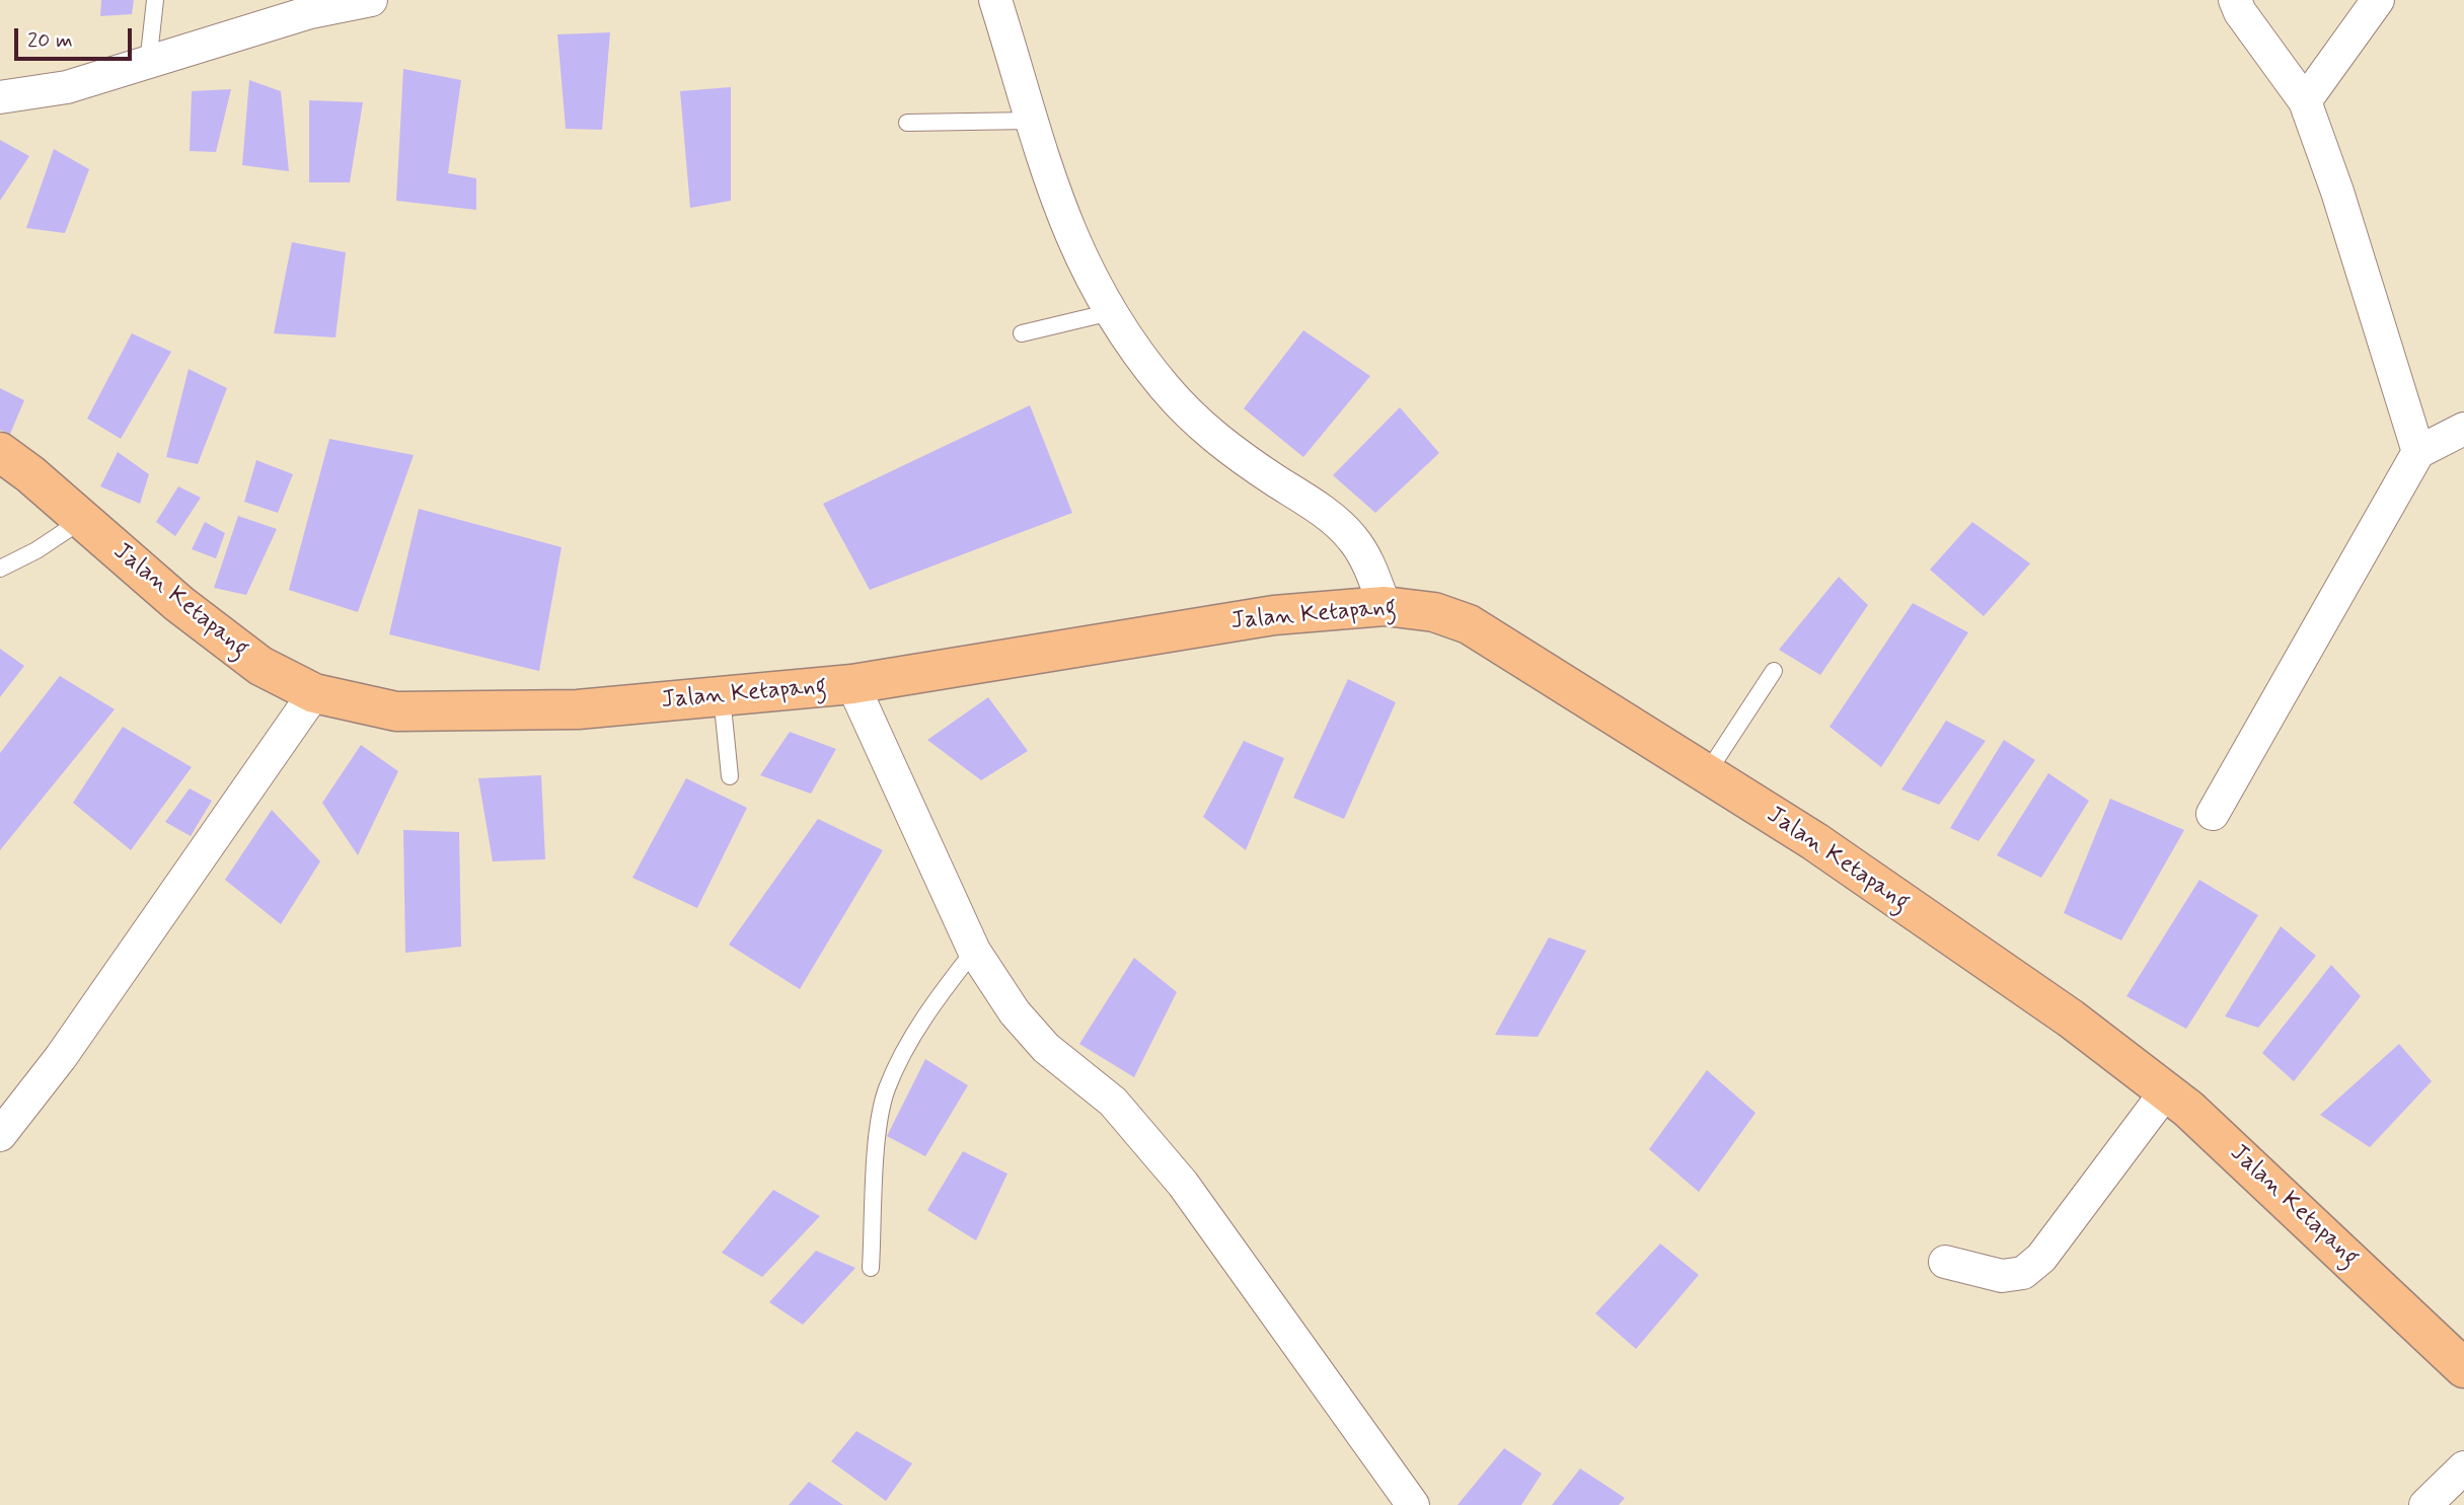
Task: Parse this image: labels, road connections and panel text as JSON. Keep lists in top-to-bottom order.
{
  "streets": {
    "main road": ["Jalan Ketapang"]
  },
  "scale_bar": "20 m"
}
